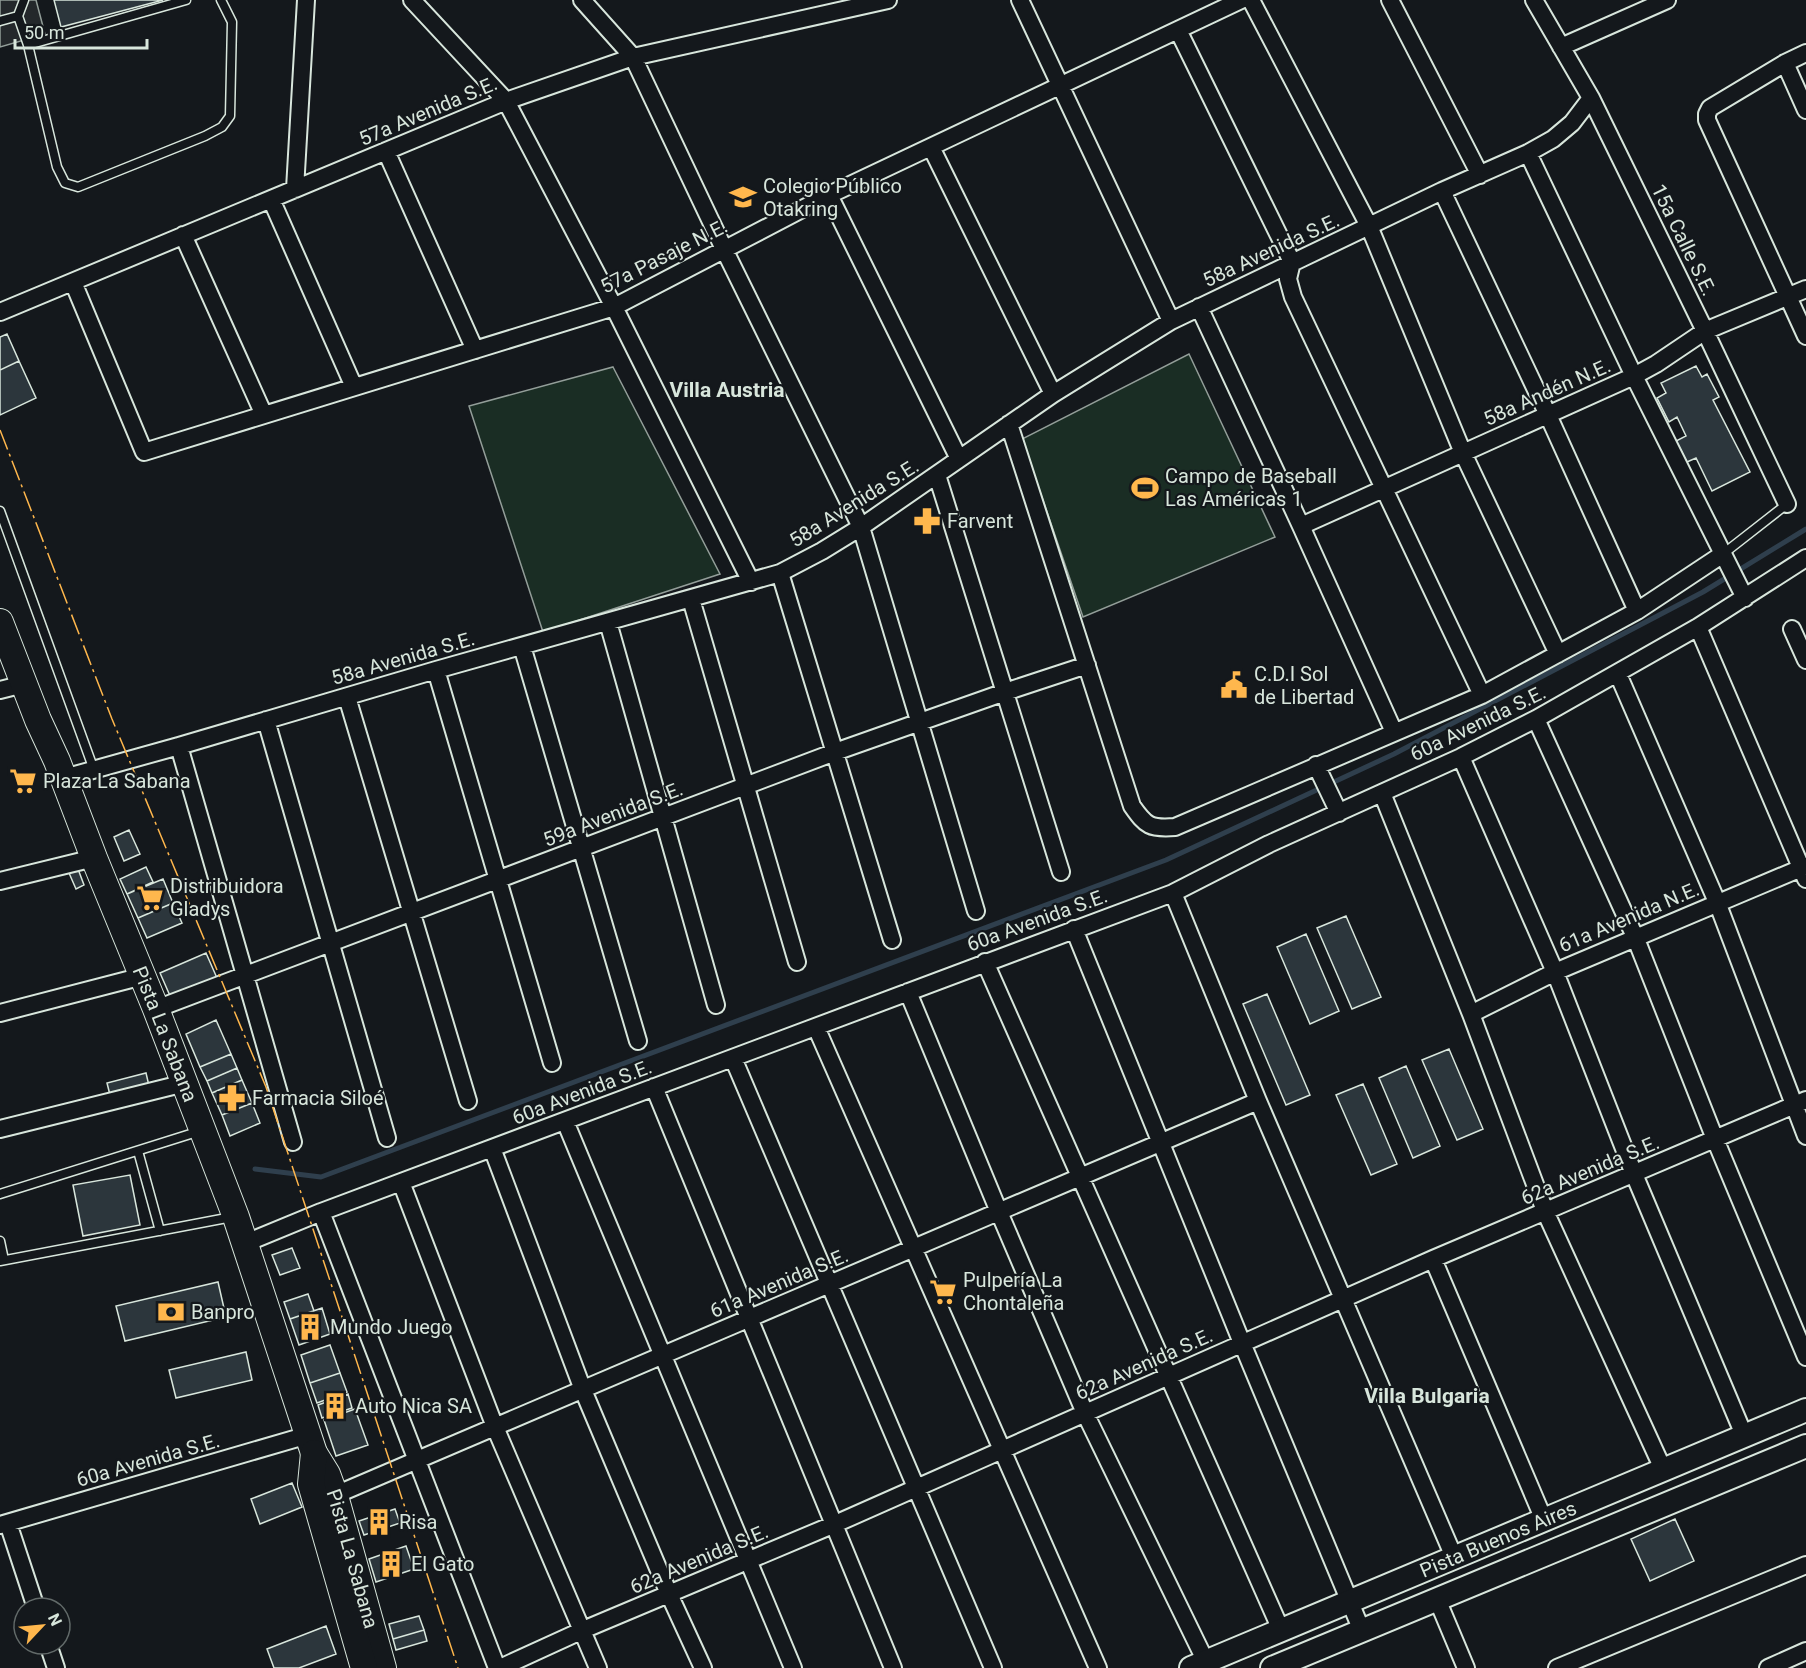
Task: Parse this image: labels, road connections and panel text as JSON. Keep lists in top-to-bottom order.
{
  "streets": {
    "main road": ["Pista La Sabana", "Pista Buenos Aires"],
    "street": [
      "57a Avenida S.E.",
      "15a Calle S.E.",
      "58a Avenida S.E.",
      "57a Pasaje N.E.",
      "58a Andén N.E.",
      "60a Avenida S.E.",
      "59a Avenida S.E.",
      "61a Avenida N.E.",
      "62a Avenida S.E.",
      "61a Avenida S.E."
    ]
  },
  "crossings": [
    ["57a Avenida S.E.", "57a Pasaje N.E."],
    ["15a Calle S.E.", "58a Avenida S.E."],
    ["15a Calle S.E.", "58a Andén N.E."],
    ["58a Avenida S.E.", "Pista La Sabana"],
    ["60a Avenida S.E.", "Pista La Sabana"],
    ["59a Avenida S.E.", "Pista La Sabana"],
    ["Pista La Sabana", "61a Avenida S.E."]
  ],
  "districts": ["Villa Austria", "Villa Bulgaria"],
  "places": {
    "school or university": ["Colegio Público Otakring"],
    "sports": ["Campo de Baseball Las Américas 1"],
    "pharmacy": ["Farvent", "Farmacia Siloé"],
    "public building": ["C.D.I Sol de Libertad"],
    "supermarket": ["Plaza La Sabana", "Distribuidora Gladys", "Pulpería La Chontaleña"],
    "bank": ["Banpro"],
    "building": [
      "Mundo Juego",
      "Auto Nica SA",
      "Risa",
      "El Gato"
    ]
  },
  "scale_bar": "50 m",
  "north": "top right"
}
